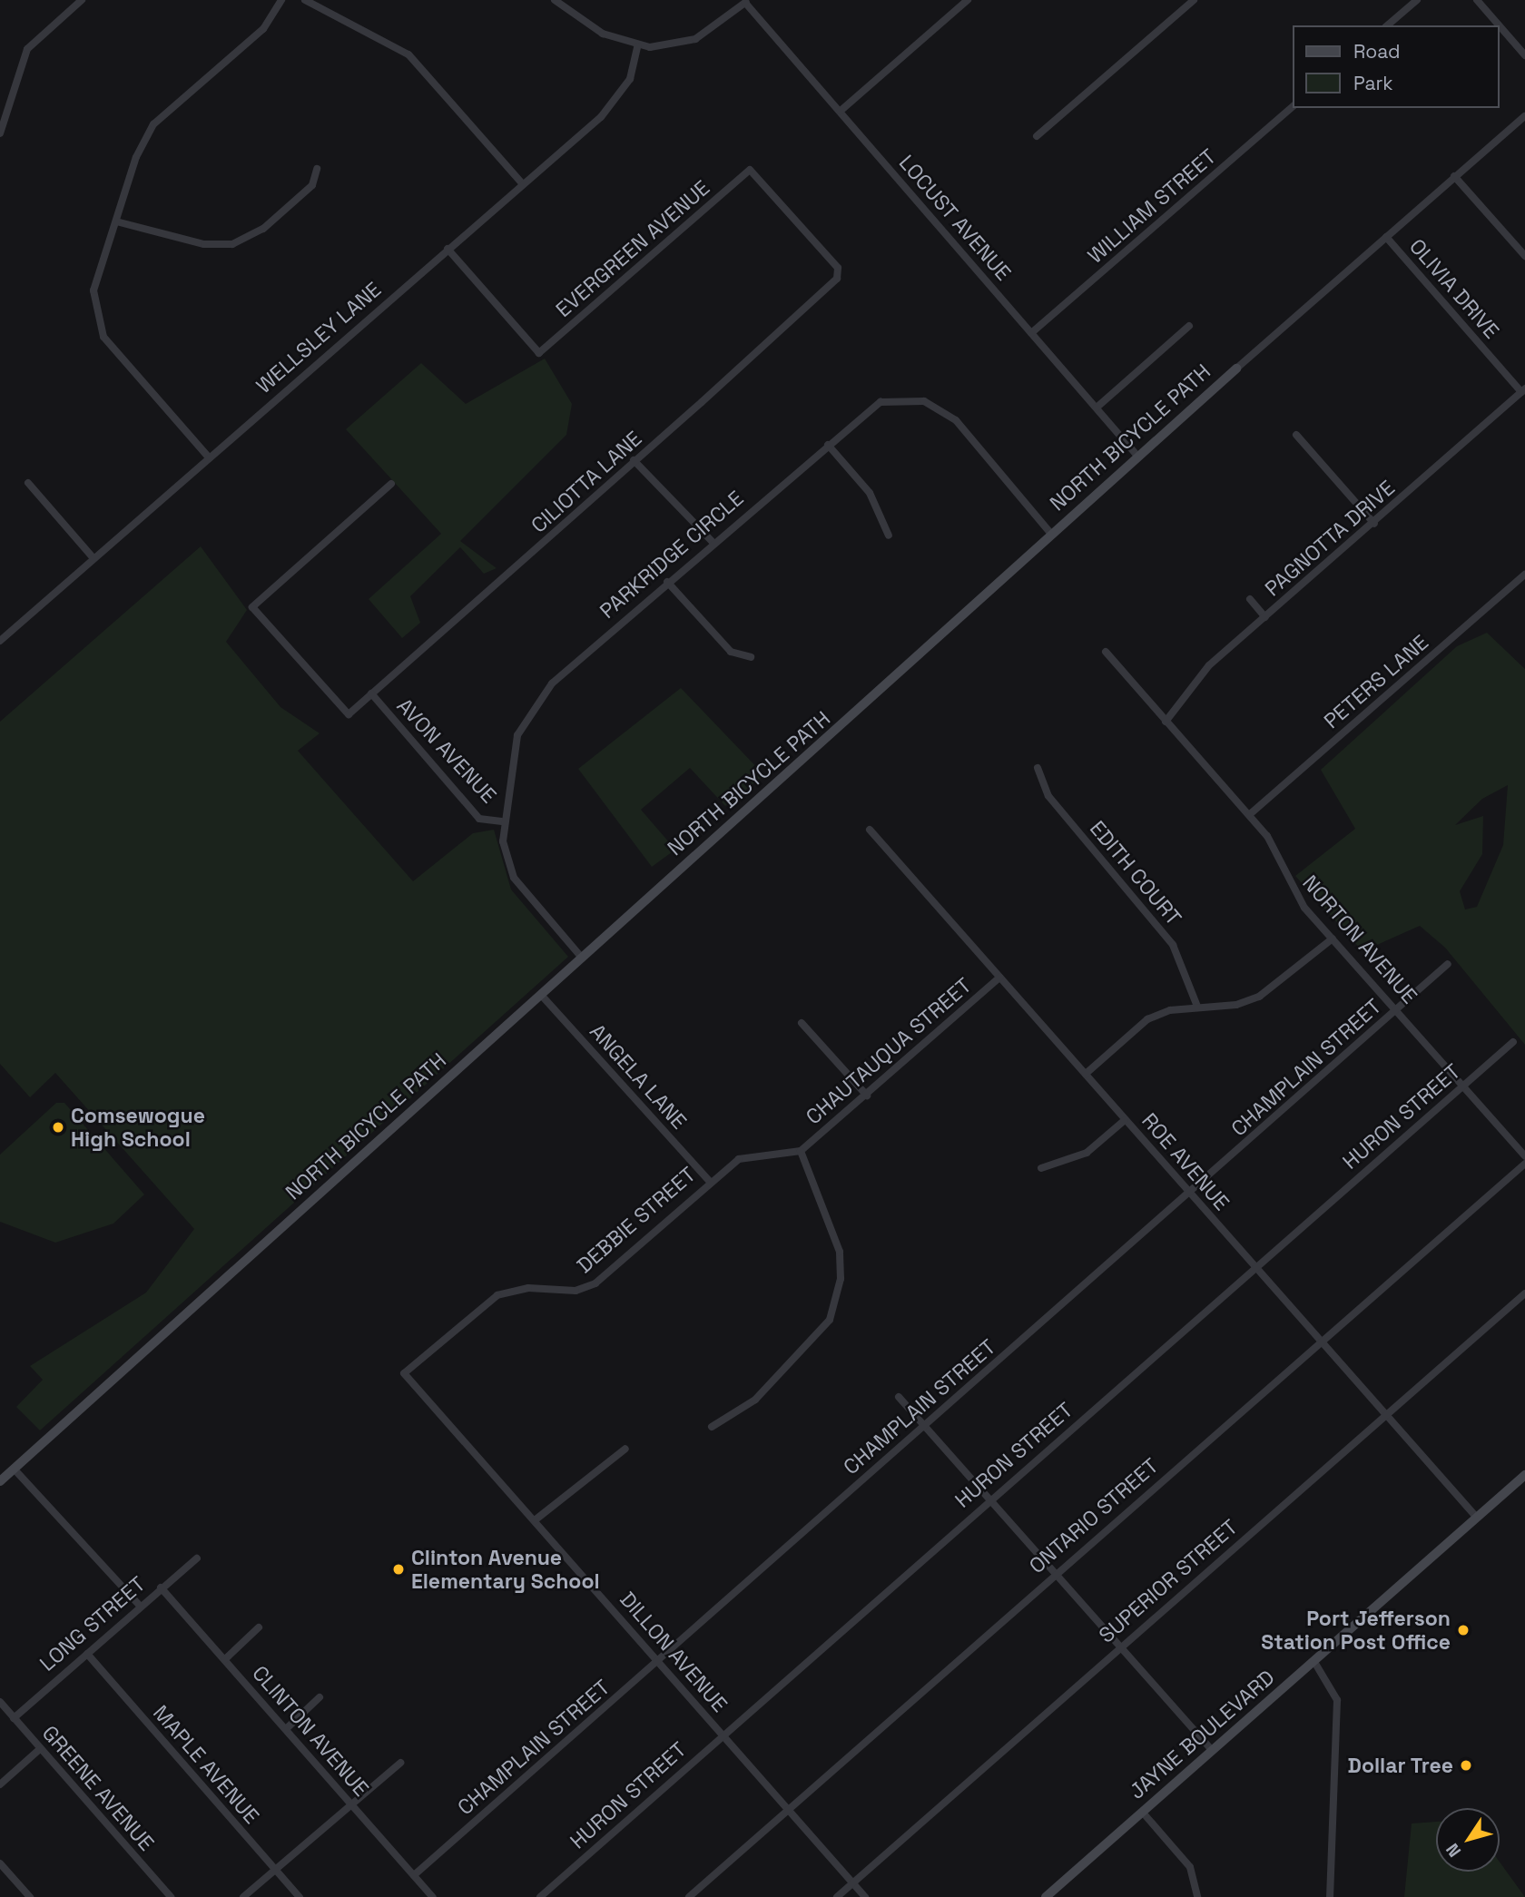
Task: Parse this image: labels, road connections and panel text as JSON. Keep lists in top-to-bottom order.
{
  "streets": {
    "street": [
      "WILLIAM STREET",
      "LOCUST AVENUE",
      "EVERGREEN AVENUE",
      "OLIVIA DRIVE",
      "WELLSLEY LANE",
      "NORTH BICYCLE PATH",
      "CILIOTTA LANE",
      "PAGNOTTA DRIVE",
      "PARKRIDGE CIRCLE",
      "PETERS LANE",
      "AVON AVENUE",
      "EDITH COURT",
      "NORTON AVENUE",
      "CHAUTAUQUA STREET",
      "CHAMPLAIN STREET",
      "ANGELA LANE",
      "HURON STREET",
      "ROE AVENUE",
      "DEBBIE STREET",
      "ONTARIO STREET",
      "SUPERIOR STREET",
      "LONG STREET",
      "DILLON AVENUE",
      "CLINTON AVENUE",
      "JAYNE BOULEVARD",
      "MAPLE AVENUE",
      "GREENE AVENUE"
    ]
  },
  "crossings": [
    ["WILLIAM STREET", "LOCUST AVENUE"],
    ["LOCUST AVENUE", "NORTH BICYCLE PATH"],
    ["EVERGREEN AVENUE", "WELLSLEY LANE"],
    ["EVERGREEN AVENUE", "CILIOTTA LANE"],
    ["OLIVIA DRIVE", "NORTH BICYCLE PATH"],
    ["OLIVIA DRIVE", "PAGNOTTA DRIVE"],
    ["NORTH BICYCLE PATH", "PARKRIDGE CIRCLE"],
    ["NORTH BICYCLE PATH", "ANGELA LANE"],
    ["CILIOTTA LANE", "AVON AVENUE"],
    ["PAGNOTTA DRIVE", "NORTON AVENUE"],
    ["PARKRIDGE CIRCLE", "AVON AVENUE"],
    ["PETERS LANE", "NORTON AVENUE"],
    ["NORTON AVENUE", "CHAMPLAIN STREET"],
    ["NORTON AVENUE", "HURON STREET"],
    ["CHAUTAUQUA STREET", "ROE AVENUE"],
    ["CHAUTAUQUA STREET", "DEBBIE STREET"],
    ["CHAMPLAIN STREET", "ROE AVENUE"],
    ["CHAMPLAIN STREET", "DILLON AVENUE"],
    ["CHAMPLAIN STREET", "CLINTON AVENUE"],
    ["ANGELA LANE", "DEBBIE STREET"],
    ["HURON STREET", "ROE AVENUE"],
    ["HURON STREET", "DILLON AVENUE"],
    ["ROE AVENUE", "ONTARIO STREET"],
    ["ROE AVENUE", "SUPERIOR STREET"],
    ["ROE AVENUE", "JAYNE BOULEVARD"],
    ["DEBBIE STREET", "DILLON AVENUE"],
    ["ONTARIO STREET", "DILLON AVENUE"],
    ["SUPERIOR STREET", "DILLON AVENUE"],
    ["LONG STREET", "CLINTON AVENUE"],
    ["LONG STREET", "MAPLE AVENUE"],
    ["LONG STREET", "GREENE AVENUE"]
  ],
  "places": [
    "Comsewogue High School",
    "Clinton Avenue Elementary School",
    "Port Jefferson Station Post Office",
    "Dollar Tree"
  ],
  "legend": ["Road", "Park"],
  "north": "bottom left"
}
